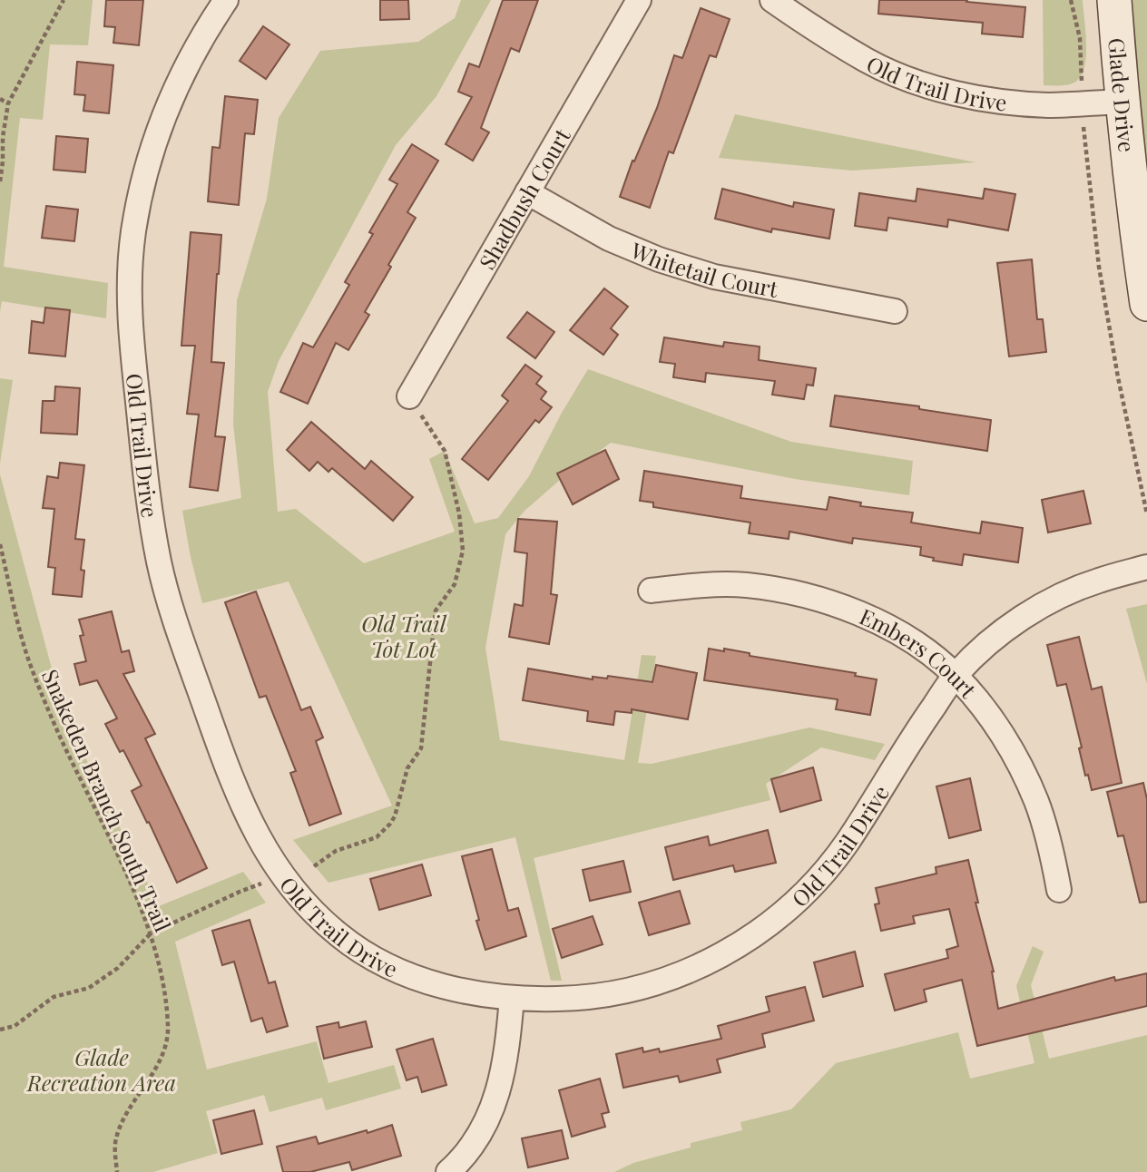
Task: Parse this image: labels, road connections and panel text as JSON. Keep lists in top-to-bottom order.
{
  "streets": {
    "street": [
      "Old Trail Drive",
      "Glade Drive",
      "Shadbush Court",
      "Whitetail Court",
      "Embers Court"
    ],
    "path": ["Snakeden Branch South Trail"]
  },
  "crossings": [
    ["Old Trail Drive", "Glade Drive"],
    ["Old Trail Drive", "Embers Court"],
    ["Shadbush Court", "Whitetail Court"]
  ],
  "parks": ["Old Trail Tot Lot", "Glade Recreation Area"]
}
